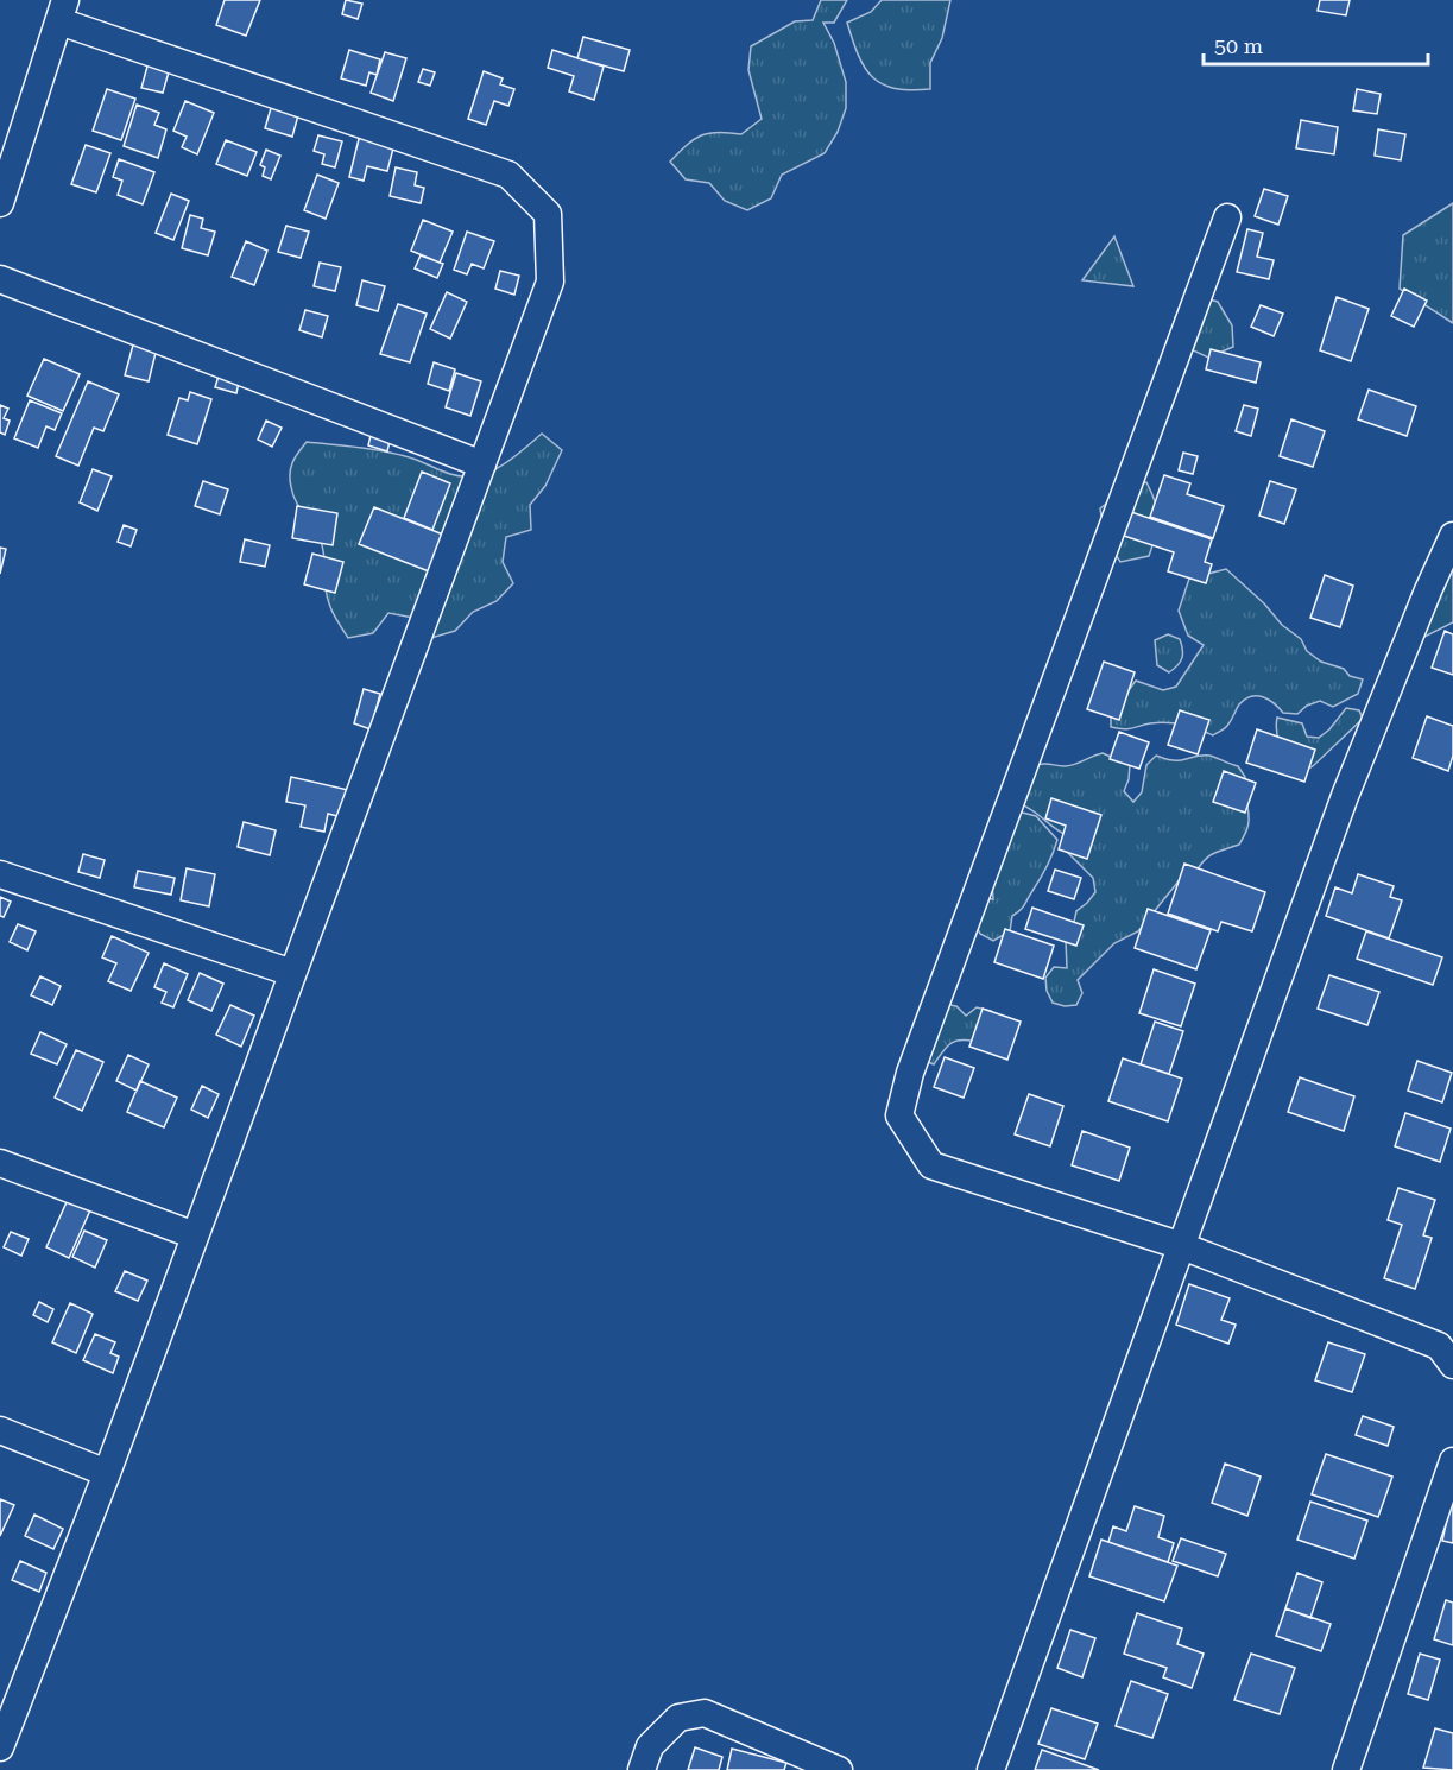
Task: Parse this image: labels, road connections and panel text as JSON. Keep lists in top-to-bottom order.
{
  "scale_bar": "50 m"
}
